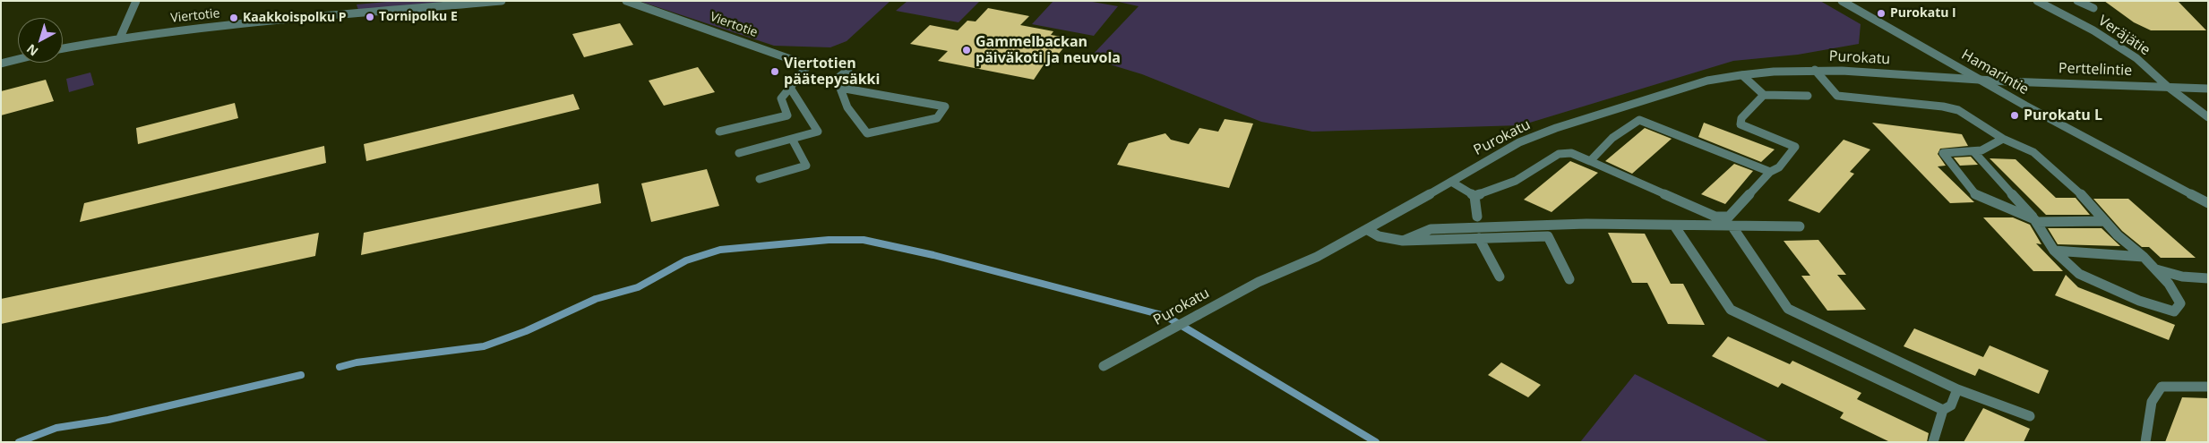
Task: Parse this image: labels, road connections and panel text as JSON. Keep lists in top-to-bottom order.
{
  "streets": {
    "street": [
      "Viertotie",
      "Veräjätie",
      "Purokatu",
      "Perttelintie",
      "Hamarintie"
    ]
  },
  "crossings": [
    ["Veräjätie", "Perttelintie"],
    ["Purokatu", "Perttelintie"],
    ["Purokatu", "Hamarintie"],
    ["Perttelintie", "Hamarintie"]
  ],
  "places": [
    "Purokatu I",
    "Tornipolku E",
    "Kaakkoispolku P",
    "Gammelbackan päiväkoti ja neuvola",
    "Viertotien päätepysäkki",
    "Purokatu L"
  ],
  "north": "bottom left"
}
